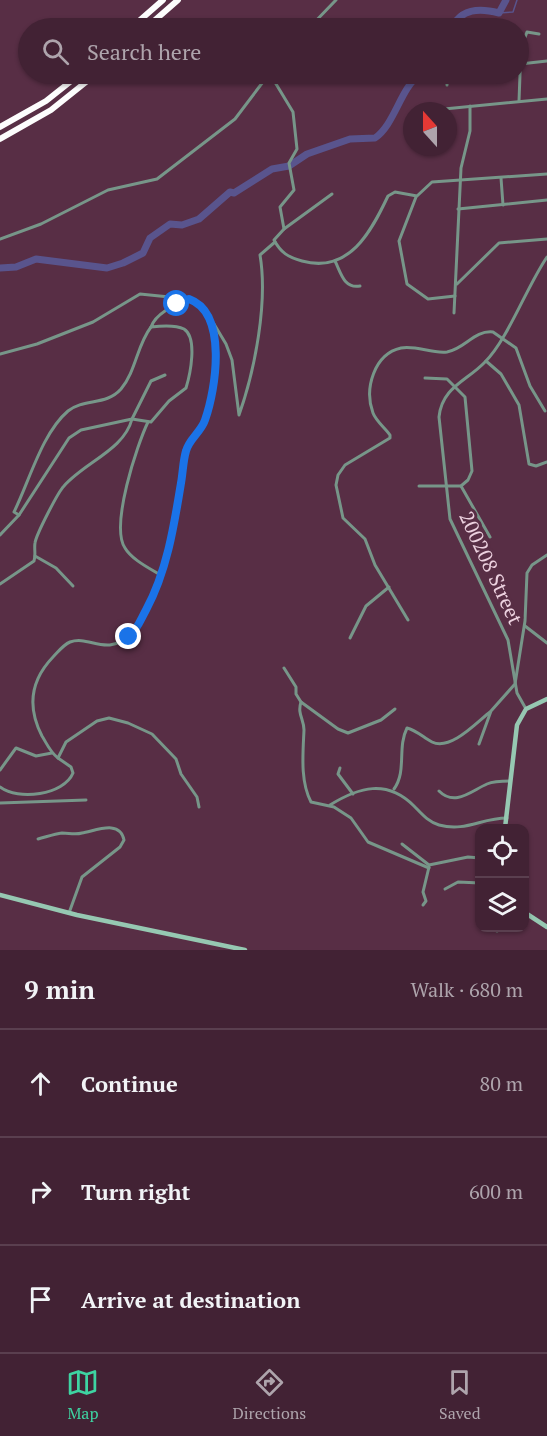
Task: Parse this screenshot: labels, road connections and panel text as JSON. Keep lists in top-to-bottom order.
{
  "streets": {
    "street": ["200208 Street"]
  },
  "north": "top",
  "page": {
    "search": "Search here",
    "heading": ["9 min", "Walk · 680 m"],
    "list": [
      ["Continue", "80 m"],
      ["Turn right", "600 m"],
      "Arrive at destination"
    ],
    "nav": ["Map", "Directions", "Saved"]
  }
}
